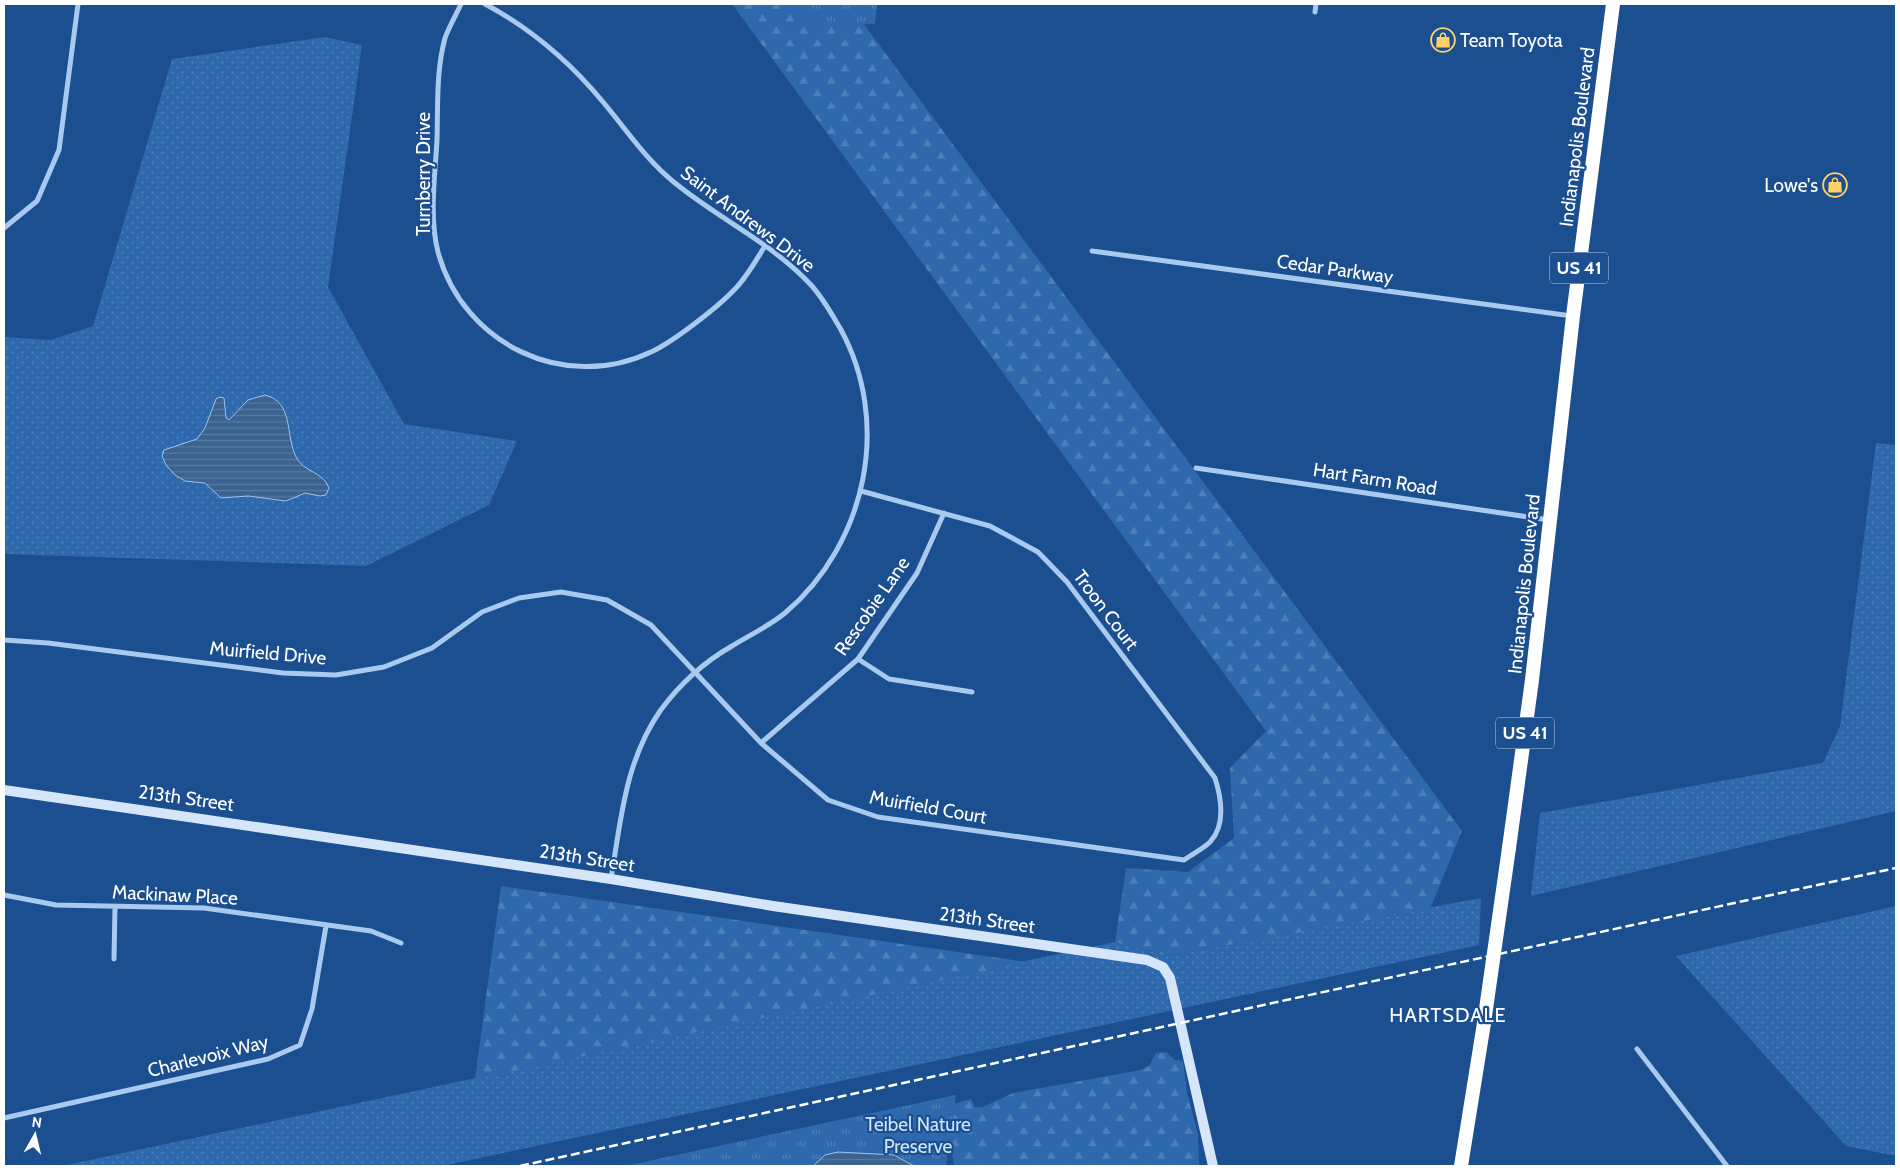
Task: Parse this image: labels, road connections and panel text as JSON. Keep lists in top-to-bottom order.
{
  "streets": {
    "highway": ["Indianapolis Boulevard", "US 41"],
    "street": [
      "Turnberry Drive",
      "Saint Andrews Drive",
      "Cedar Parkway",
      "Hart Farm Road",
      "Rescobie Lane",
      "Troon Court",
      "Muirfield Drive",
      "213th Street",
      "Muirfield Court",
      "Mackinaw Place",
      "Charlevoix Way"
    ]
  },
  "crossings": [
    ["Indianapolis Boulevard", "Cedar Parkway"],
    ["Indianapolis Boulevard", "Hart Farm Road"],
    ["Turnberry Drive", "Saint Andrews Drive"],
    ["Saint Andrews Drive", "Troon Court"],
    ["Saint Andrews Drive", "Muirfield Drive"],
    ["Saint Andrews Drive", "213th Street"],
    ["Saint Andrews Drive", "Muirfield Court"],
    ["Rescobie Lane", "Troon Court"],
    ["Rescobie Lane", "Muirfield Court"],
    ["Troon Court", "Muirfield Court"],
    ["Muirfield Drive", "Muirfield Court"],
    ["Mackinaw Place", "Charlevoix Way"]
  ],
  "districts": ["HARTSDALE"],
  "parks": ["Teibel Nature Preserve"],
  "places": {
    "shop": ["Team Toyota", "Lowe's"]
  },
  "north": "top"
}
